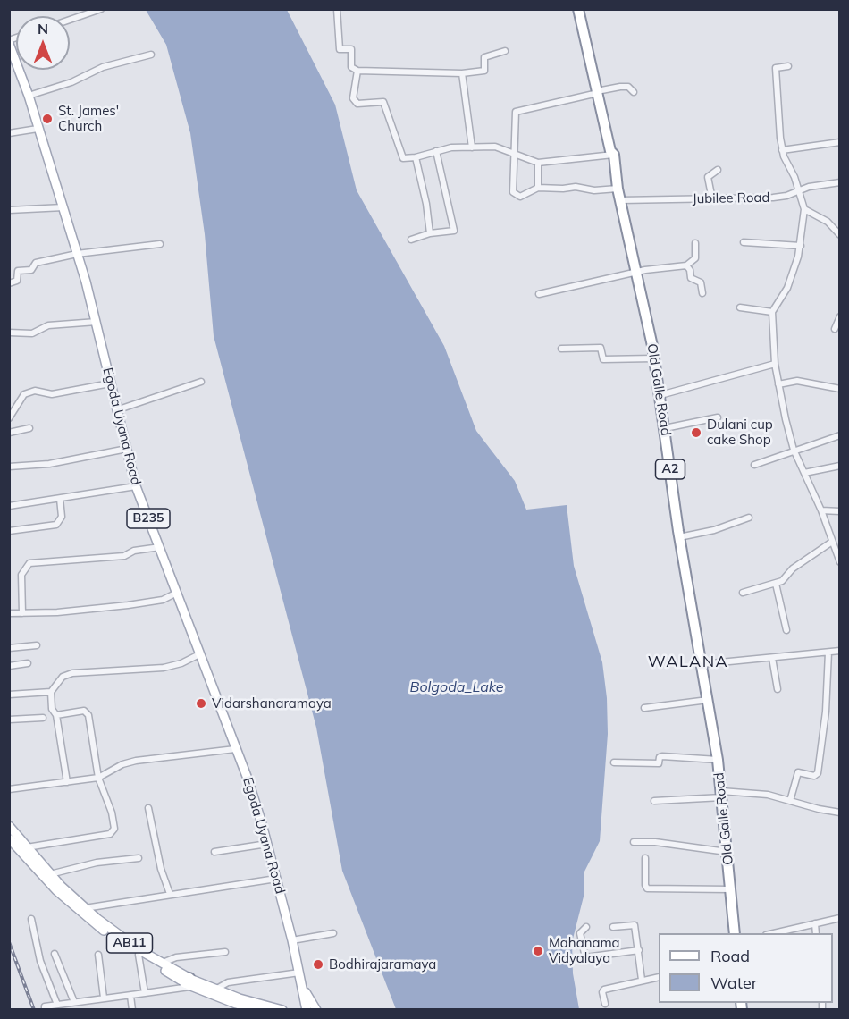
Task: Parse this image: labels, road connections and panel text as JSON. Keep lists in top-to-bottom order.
{
  "streets": {
    "highway": ["Old Galle Road", "A2"],
    "main road": ["Egoda Uyana Road", "B235", "AB11"],
    "street": ["Jubilee Road"]
  },
  "crossings": [
    ["Jubilee Road", "Old Galle Road"]
  ],
  "districts": ["WALANA"],
  "water": ["Bolgoda_Lake"],
  "places": [
    "St. James' Church",
    "Dulani cup cake Shop",
    "Vidarshanaramaya",
    "Mahanama Vidyalaya",
    "Bodhirajaramaya"
  ],
  "legend": ["Road", "Water"],
  "north": "top"
}
